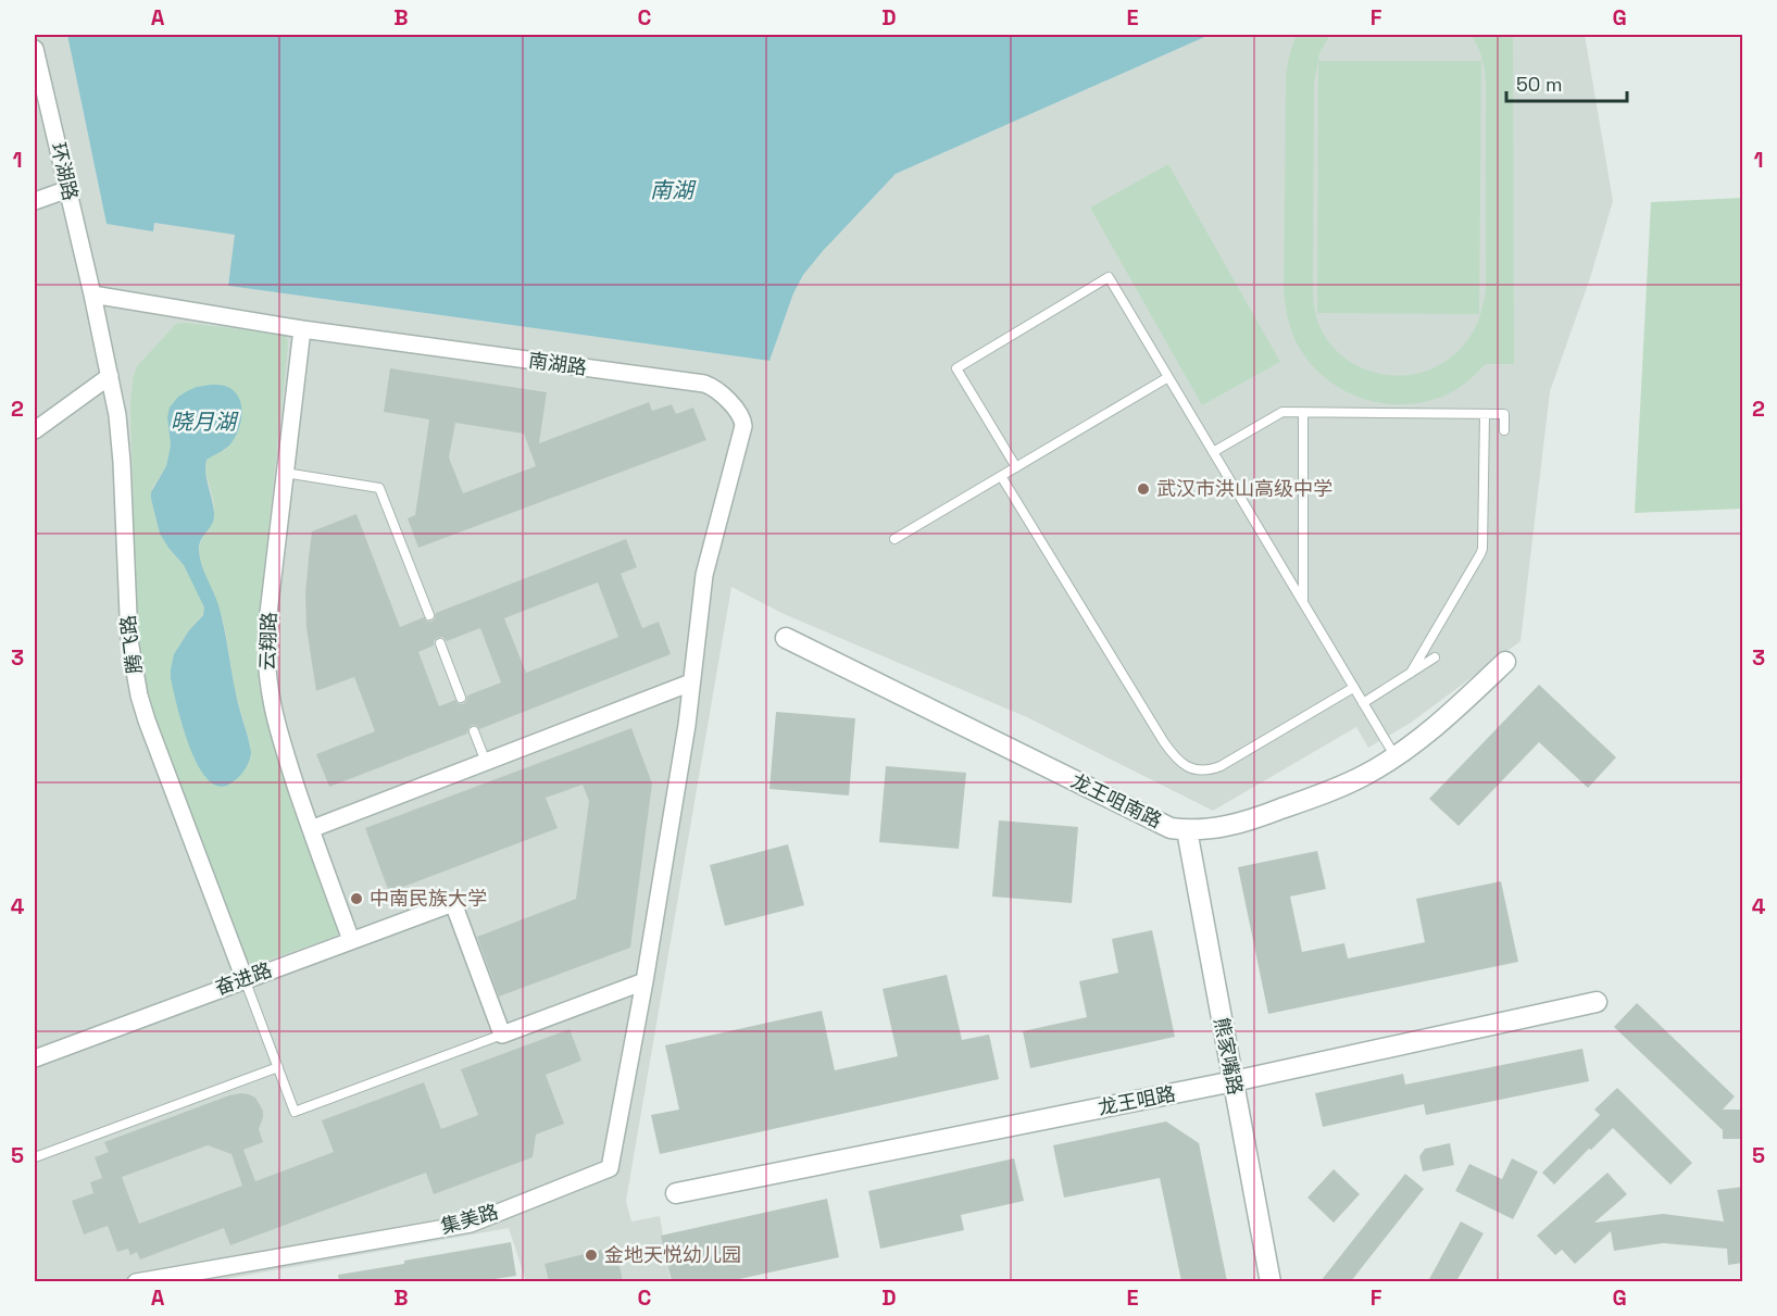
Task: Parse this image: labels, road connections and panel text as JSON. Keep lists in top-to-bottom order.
{
  "streets": {
    "street": [
      "环湖路",
      "南湖路",
      "云翔路",
      "腾飞路",
      "龙王咀南路",
      "奋进路",
      "熊家嘴路",
      "龙王咀路",
      "集美路"
    ]
  },
  "crossings": [
    ["环湖路", "南湖路"],
    ["环湖路", "腾飞路"],
    ["南湖路", "云翔路"],
    ["南湖路", "腾飞路"],
    ["南湖路", "集美路"],
    ["云翔路", "奋进路"],
    ["腾飞路", "奋进路"],
    ["龙王咀南路", "熊家嘴路"],
    ["熊家嘴路", "龙王咀路"]
  ],
  "water": ["南湖", "晓月湖"],
  "places": ["武汉市洪山高级中学", "中南民族大学", "金地天悦幼儿园"],
  "scale_bar": "50 m",
  "grid": {
    "columns": [
      "A",
      "B",
      "C",
      "D",
      "E",
      "F",
      "G"
    ],
    "rows": [
      "1",
      "2",
      "3",
      "4",
      "5"
    ]
  }
}
